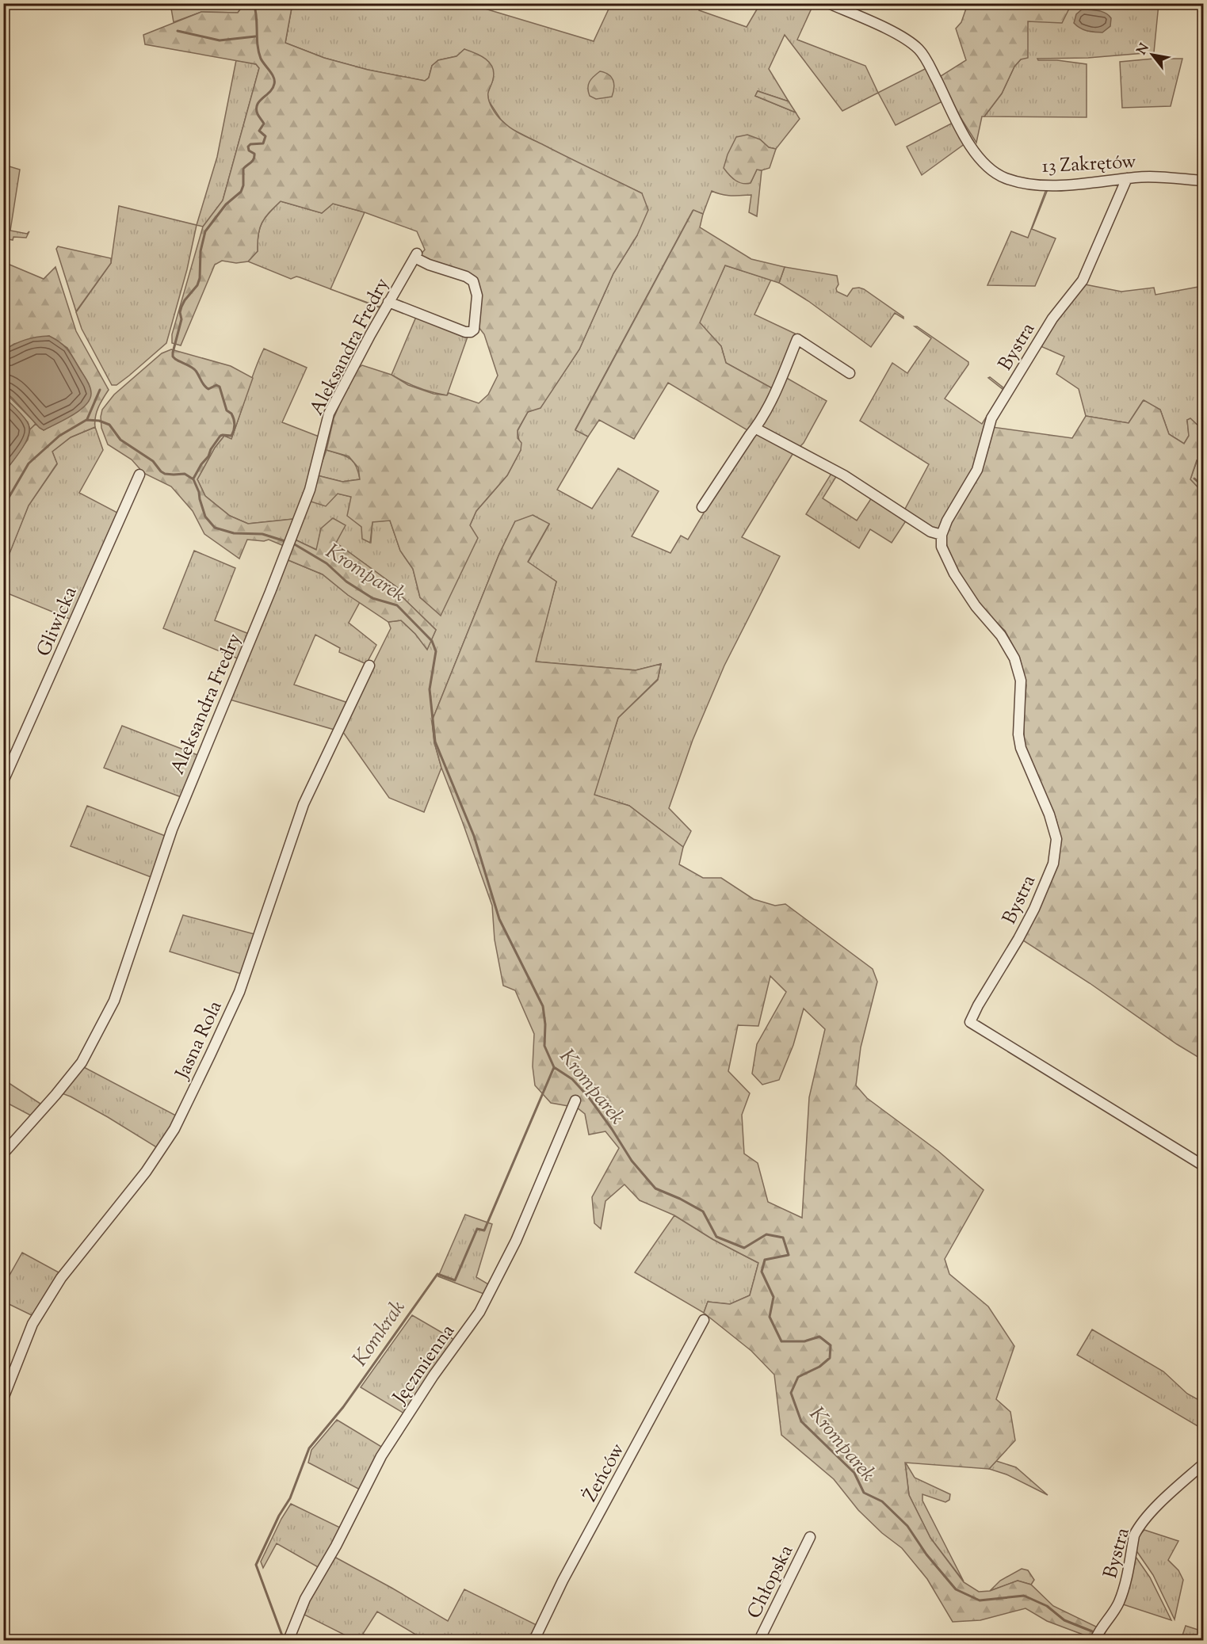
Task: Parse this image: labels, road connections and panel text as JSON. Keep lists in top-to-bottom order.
{
  "streets": {
    "street": [
      "13 Zakrętów",
      "Aleksandra Fredry",
      "Bystra",
      "Gliwicka",
      "Jasna Rola",
      "Jęczmienna",
      "Żeńców",
      "Chłopska"
    ]
  },
  "crossings": [
    ["13 Zakrętów", "Bystra"]
  ],
  "water": ["Kromparek", "Komkrak"],
  "north": "top left"
}
